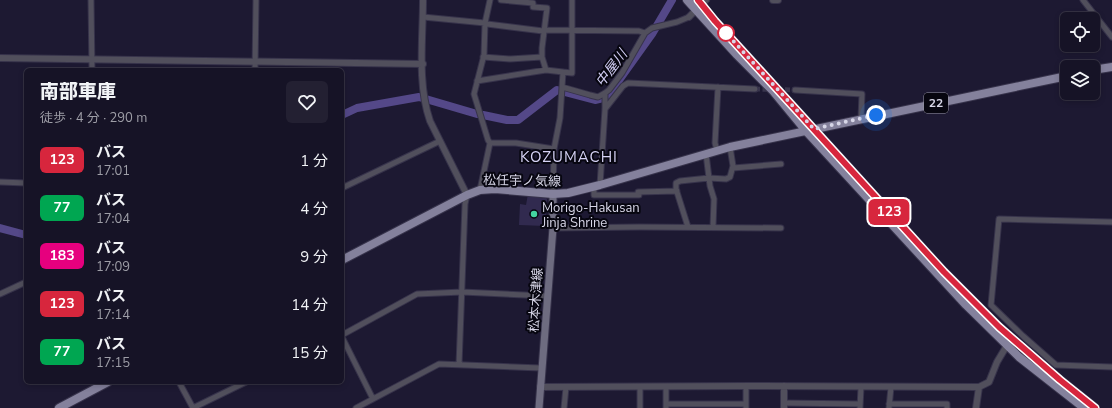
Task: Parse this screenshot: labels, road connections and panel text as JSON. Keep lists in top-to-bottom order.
{
  "streets": {
    "main road": ["22", "松任宇ノ気線", "松本木津線"]
  },
  "crossings": [
    ["22", "松任宇ノ気線"],
    ["松任宇ノ気線", "松本木津線"]
  ],
  "districts": ["KOZUMACHI"],
  "water": ["中屋川"],
  "places": ["Morigo-Hakusan Jinja Shrine"],
  "lines": ["bus line 123"],
  "page": {
    "on_map": "123",
    "heading": ["南部車庫", "徒歩 · 4 分 · 290 m"],
    "list": [
      {
        "mark": "123",
        "name": "バス",
        "note": "17:01",
        "value": "1 分"
      },
      {
        "mark": "77",
        "name": "バス",
        "note": "17:04",
        "value": "4 分"
      },
      {
        "mark": "183",
        "name": "バス",
        "note": "17:09",
        "value": "9 分"
      },
      {
        "mark": "123",
        "name": "バス",
        "note": "17:14",
        "value": "14 分"
      },
      {
        "mark": "77",
        "name": "バス",
        "note": "17:15",
        "value": "15 分"
      }
    ]
  }
}
